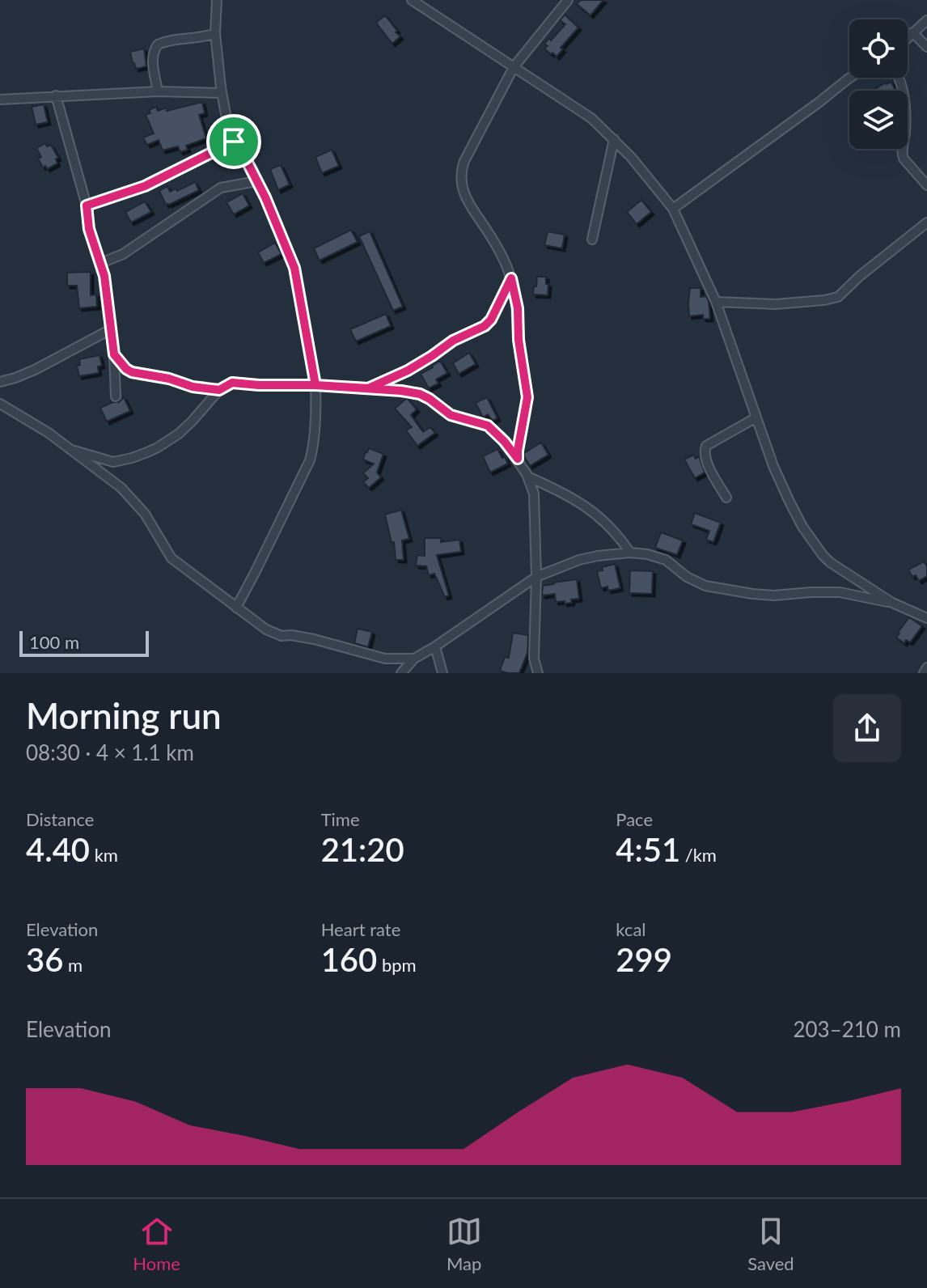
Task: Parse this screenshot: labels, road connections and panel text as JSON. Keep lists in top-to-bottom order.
{
  "scale_bar": "100 m",
  "page": {
    "scale": "100 m",
    "heading": ["Morning run", "08:30 · 4 × 1.1 km"],
    "stats": [
      ["Distance", "4.40 km"],
      ["Time", "21:20"],
      ["Pace", "4:51 /km"],
      ["Elevation", "36 m"],
      ["Heart rate", "160 bpm"],
      ["kcal", "299"]
    ],
    "chart": ["Elevation", "203–210 m"],
    "tabs": ["Home", "Map", "Saved"]
  }
}
